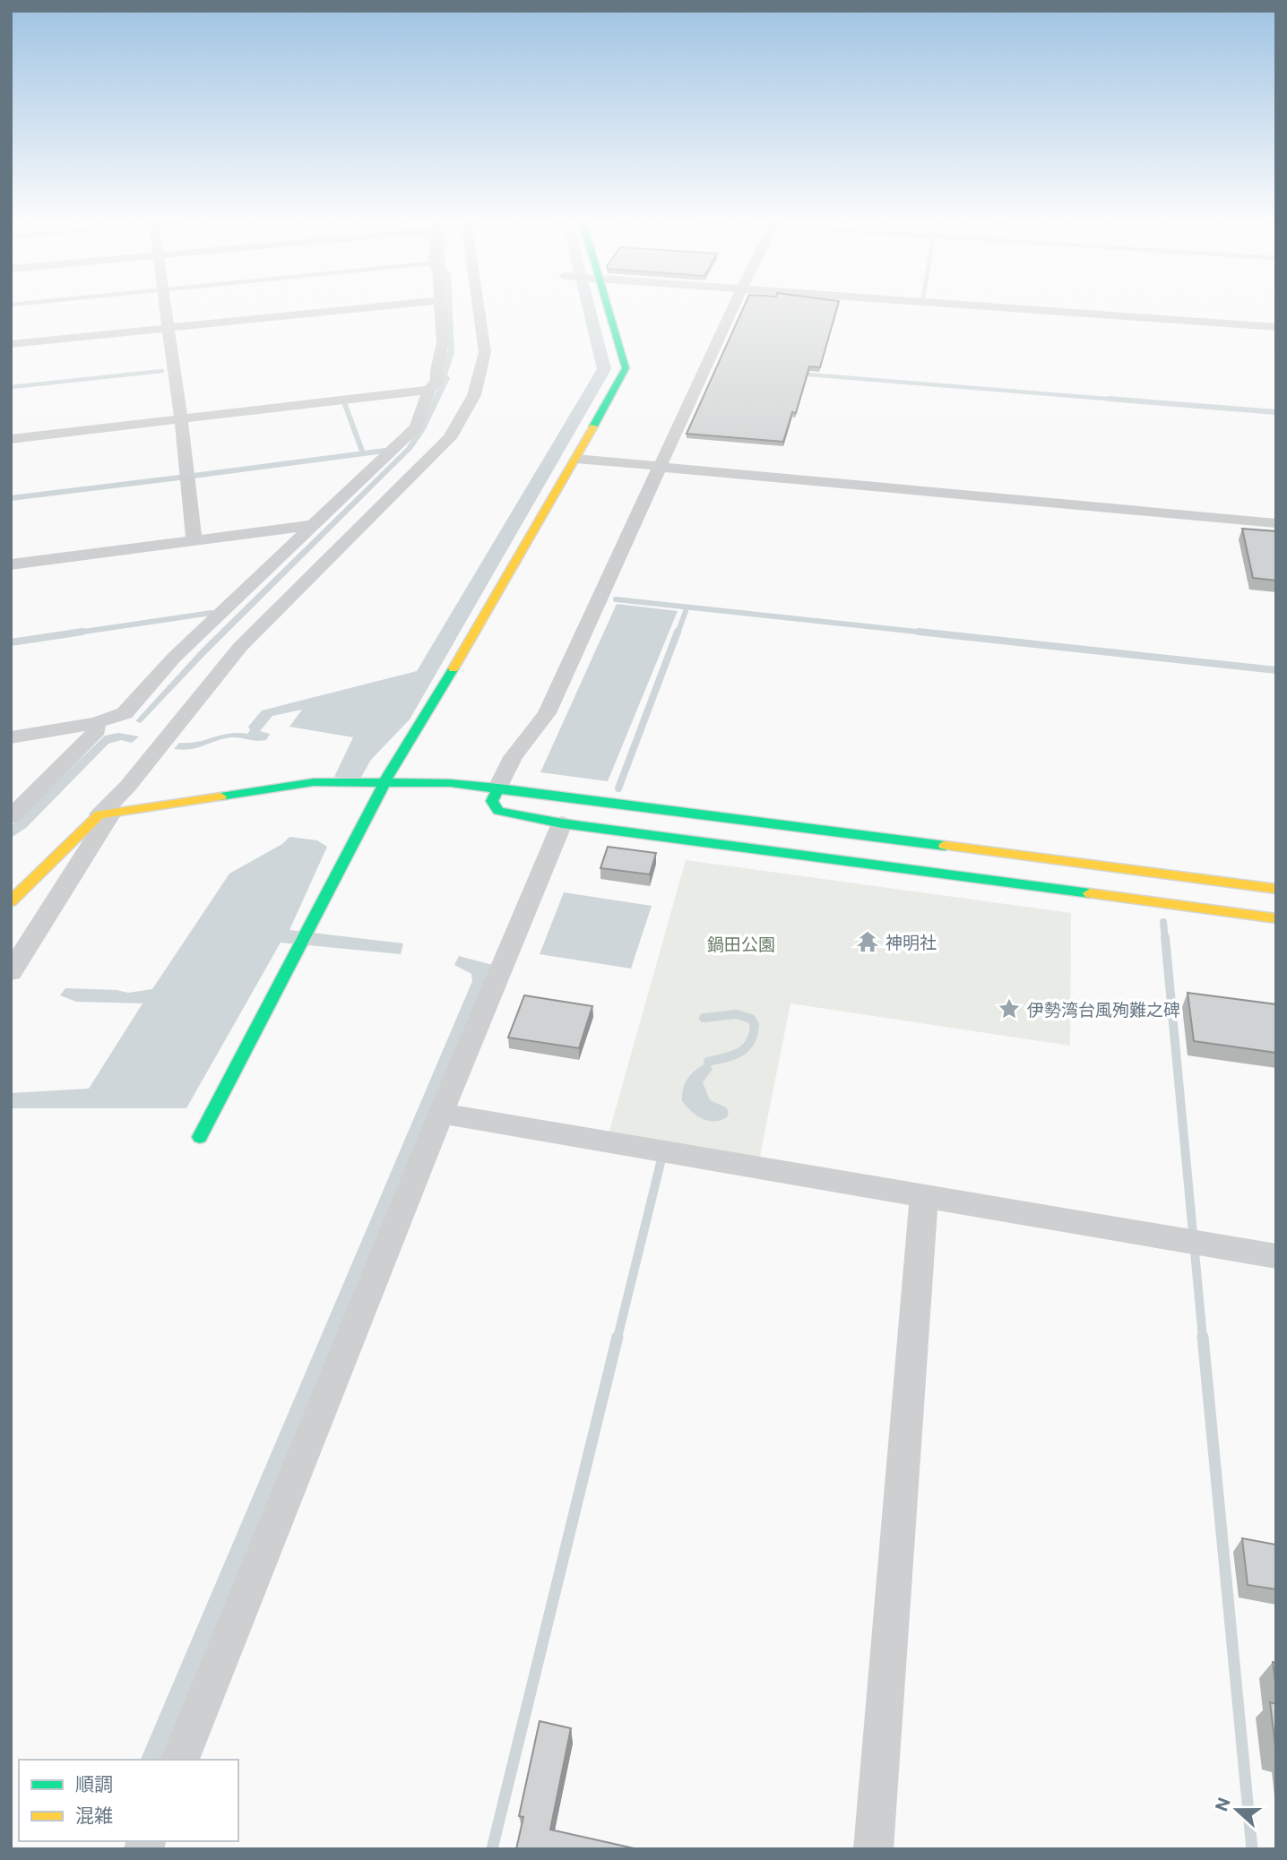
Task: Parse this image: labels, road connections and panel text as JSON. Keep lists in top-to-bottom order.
{
  "parks": ["鍋田公園"],
  "places": {
    "temple": ["神明社"],
    "place": ["伊勢湾台風殉難之碑"]
  },
  "legend": ["順調", "混雑"],
  "north": "left"
}
